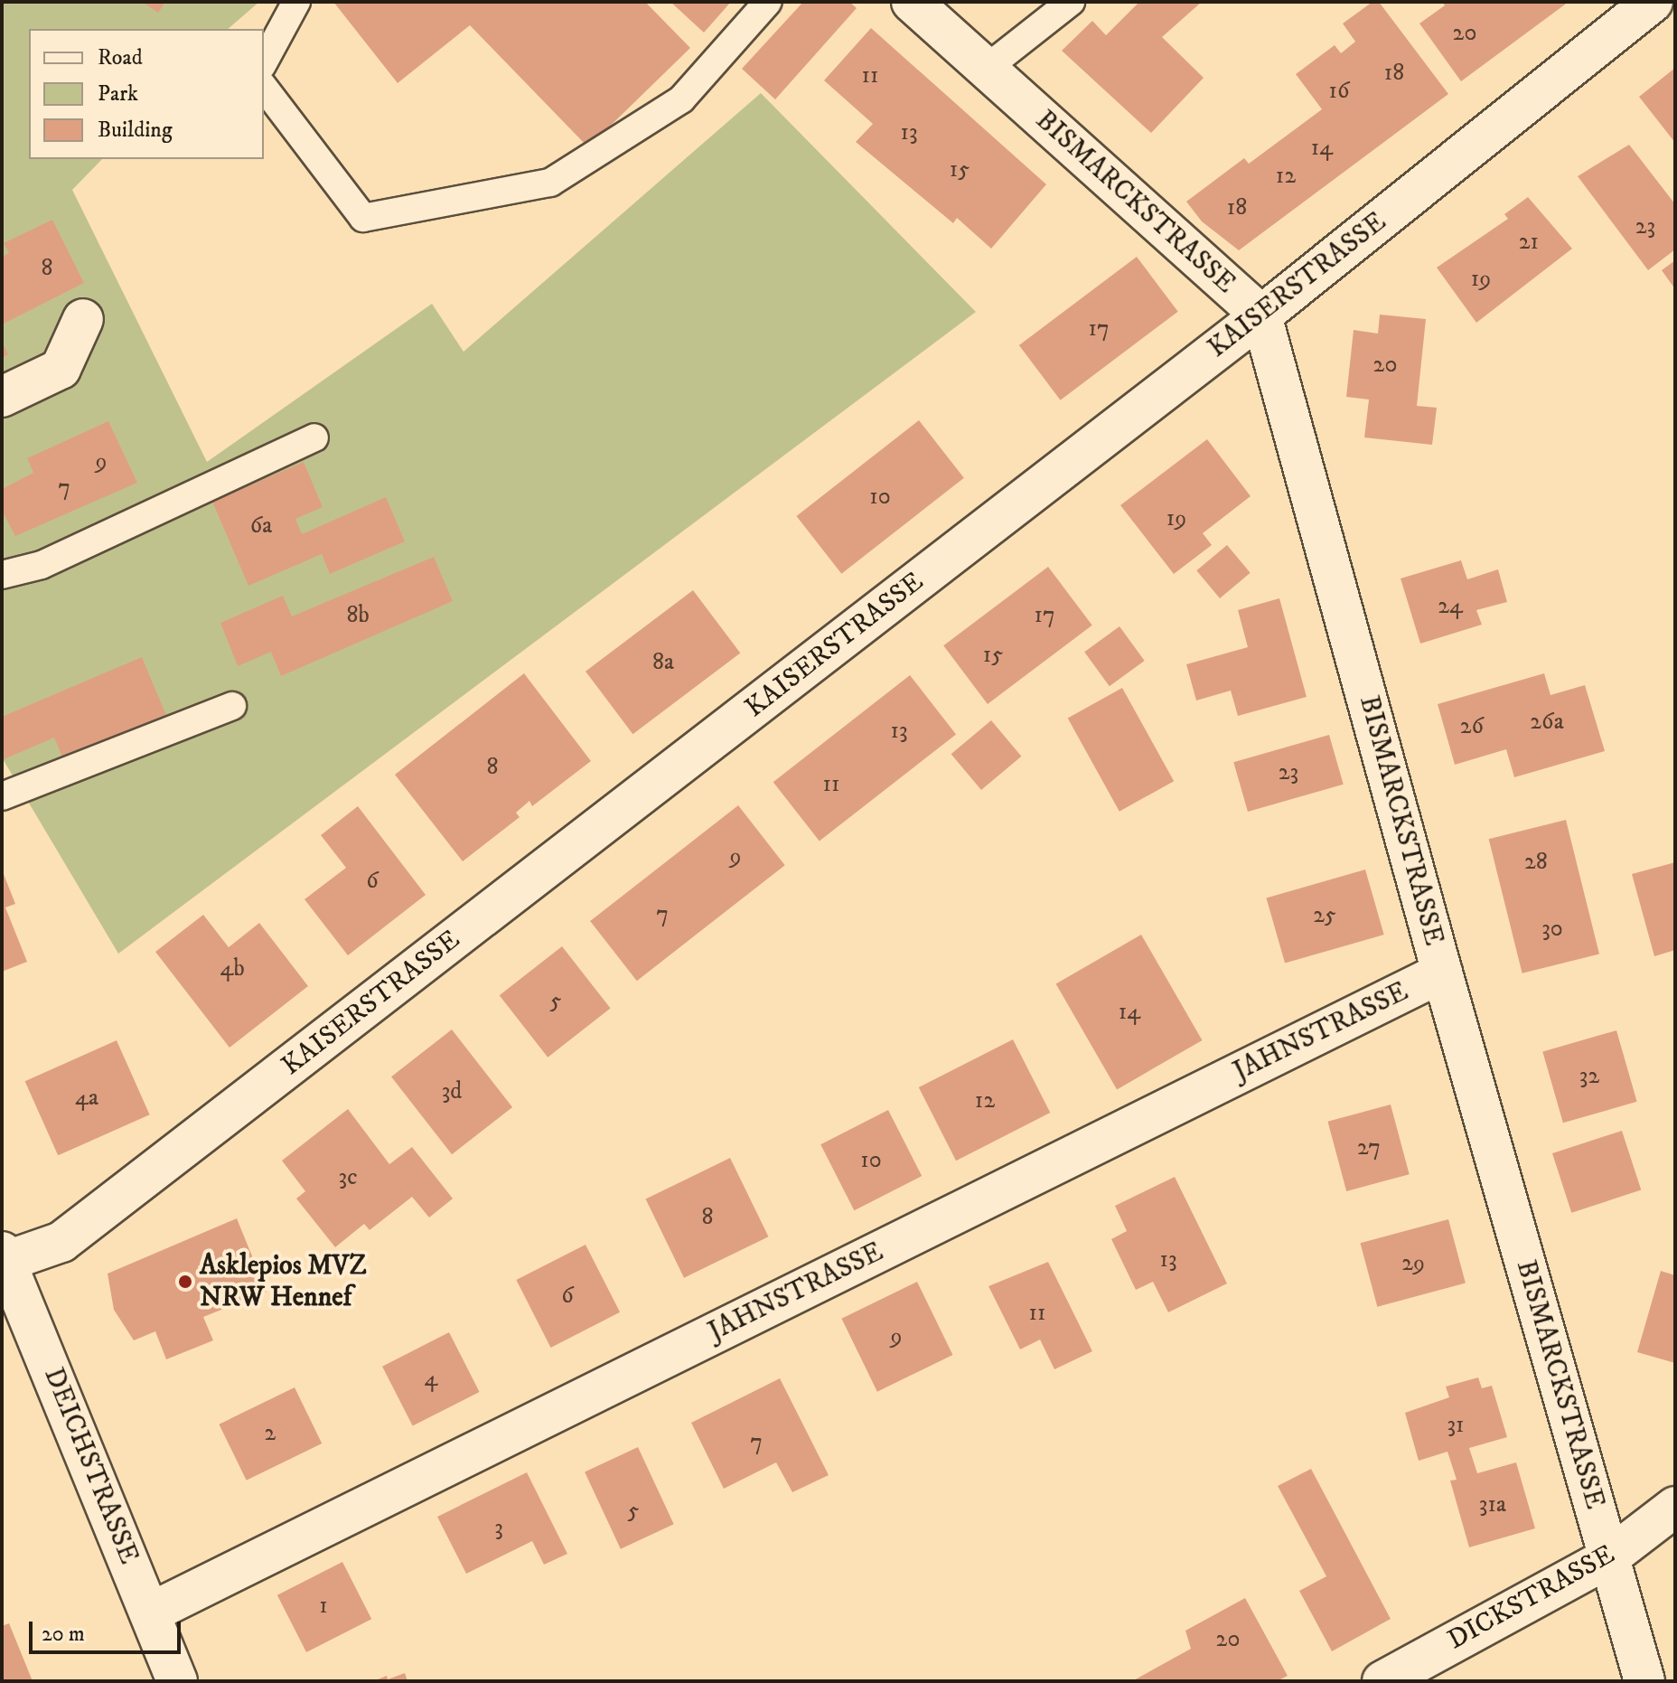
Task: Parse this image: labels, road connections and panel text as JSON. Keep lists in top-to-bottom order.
{
  "streets": {
    "street": [
      "BISMARCKSTRASSE",
      "KAISERSTRASSE",
      "JAHNSTRASSE",
      "DEICHSTRASSE",
      "DICKSTRASSE"
    ]
  },
  "crossings": [
    ["BISMARCKSTRASSE", "KAISERSTRASSE"],
    ["BISMARCKSTRASSE", "JAHNSTRASSE"],
    ["BISMARCKSTRASSE", "DICKSTRASSE"],
    ["KAISERSTRASSE", "DEICHSTRASSE"],
    ["JAHNSTRASSE", "DEICHSTRASSE"]
  ],
  "places": ["Asklepios MVZ NRW Hennef"],
  "house_numbers": [
    "20",
    "18",
    "11",
    "16",
    "13",
    "14",
    "15",
    "12",
    "18",
    "23",
    "21",
    "8",
    "19",
    "17",
    "20",
    "9",
    "7",
    "10",
    "19",
    "6a",
    "24",
    "8b",
    "17",
    "15",
    "8a",
    "26a",
    "26",
    "13",
    "8",
    "23",
    "11",
    "9",
    "28",
    "6",
    "7",
    "25",
    "30",
    "4b",
    "5",
    "14",
    "32",
    "3d",
    "4a",
    "12",
    "27",
    "10",
    "3c",
    "8",
    "13",
    "29",
    "6",
    "11",
    "9",
    "4",
    "31",
    "2",
    "7",
    "31a",
    "5",
    "3",
    "1",
    "20"
  ],
  "legend": ["Road", "Park", "Building"],
  "scale_bar": "20 m"
}
